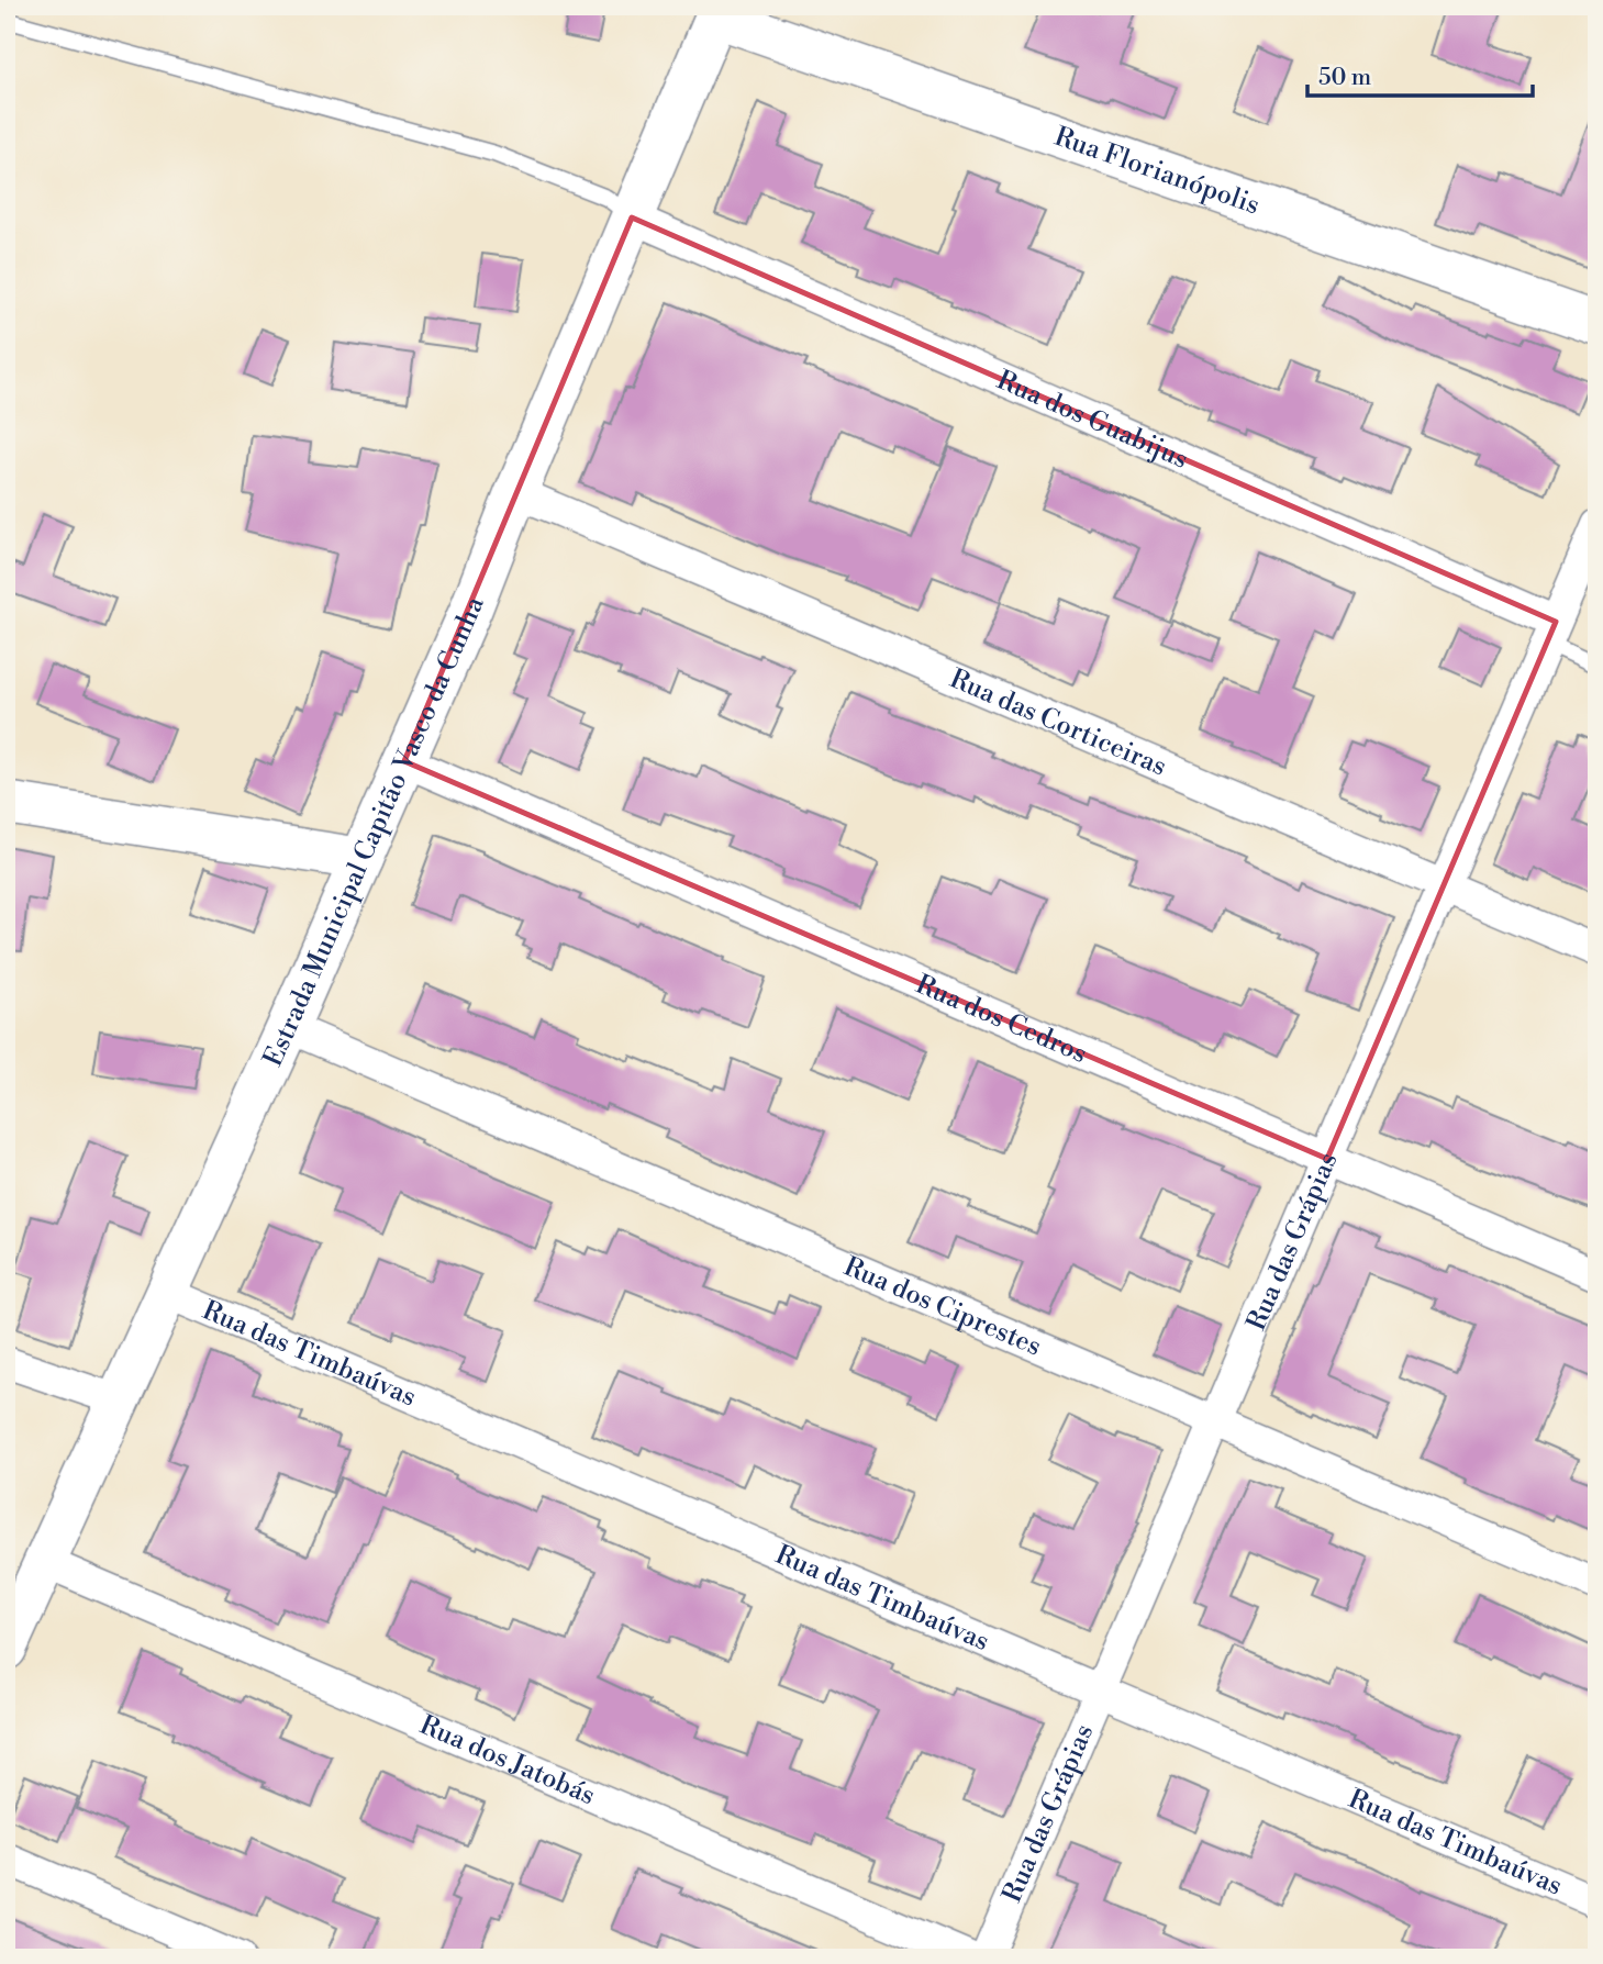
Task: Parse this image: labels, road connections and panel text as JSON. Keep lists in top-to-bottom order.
{
  "streets": {
    "main road": ["Rua Florianópolis", "Estrada Municipal Capitão Vasco da Cunha"],
    "street": [
      "Rua dos Guabijus",
      "Rua das Corticeiras",
      "Rua dos Cedros",
      "Rua das Grápias",
      "Rua dos Ciprestes",
      "Rua das Timbaúvas",
      "Rua dos Jatobás"
    ]
  },
  "crossings": [
    ["Rua Florianópolis", "Estrada Municipal Capitão Vasco da Cunha"],
    ["Rua dos Guabijus", "Estrada Municipal Capitão Vasco da Cunha"],
    ["Rua dos Guabijus", "Rua das Grápias"],
    ["Rua das Corticeiras", "Estrada Municipal Capitão Vasco da Cunha"],
    ["Rua das Corticeiras", "Rua das Grápias"],
    ["Estrada Municipal Capitão Vasco da Cunha", "Rua dos Cedros"],
    ["Estrada Municipal Capitão Vasco da Cunha", "Rua dos Ciprestes"],
    ["Estrada Municipal Capitão Vasco da Cunha", "Rua das Timbaúvas"],
    ["Estrada Municipal Capitão Vasco da Cunha", "Rua dos Jatobás"],
    ["Rua dos Cedros", "Rua das Grápias"],
    ["Rua das Grápias", "Rua dos Ciprestes"],
    ["Rua das Grápias", "Rua das Timbaúvas"]
  ],
  "scale_bar": "50 m"
}
